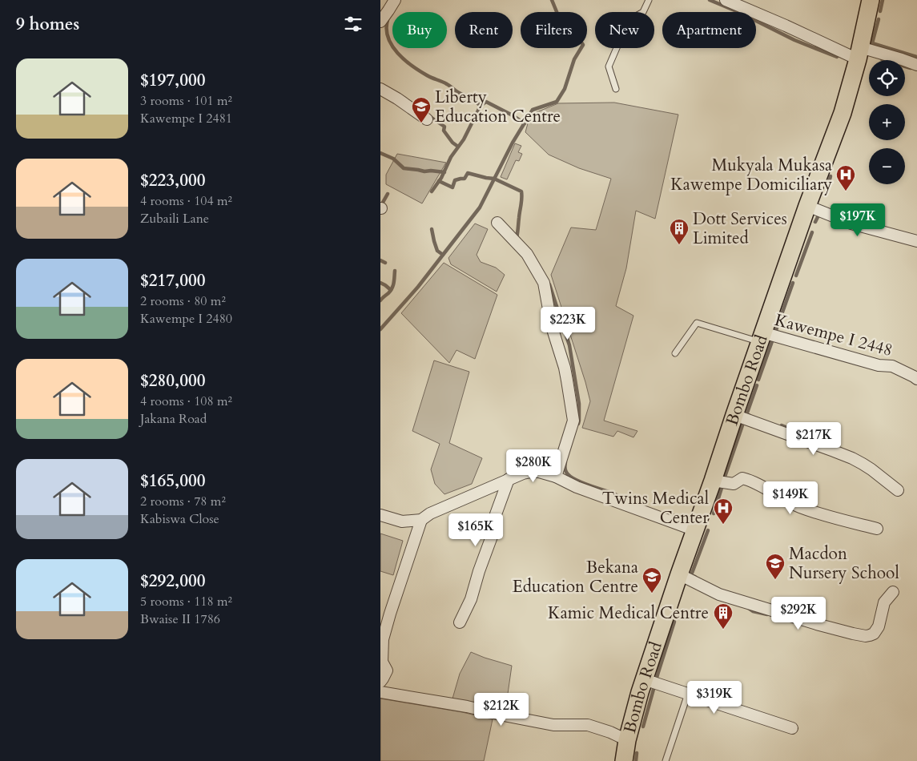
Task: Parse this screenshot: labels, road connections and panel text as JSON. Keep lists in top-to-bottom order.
{
  "streets": {
    "main road": ["Bombo Road"],
    "street": ["Kawempe I 2448"]
  },
  "crossings": [
    ["Kawempe I 2448", "Bombo Road"]
  ],
  "places": {
    "school or university": ["Liberty Education Centre", "Macdon Nursery School", "Bekana Education Centre"],
    "hospital": ["Mukyala Mukasa Kawempe Domiciliary", "Twins Medical Center"],
    "building": ["Dott Services Limited", "Kamic Medical Centre"]
  },
  "page": {
    "heading": "9 homes",
    "chip": [
      "Buy",
      "Rent",
      "Filters",
      "New",
      "Apartment"
    ],
    "list": [
      {
        "name": "$197,000",
        "note": "3 rooms · 101 m² · Kawempe I 2481"
      },
      {
        "name": "$223,000",
        "note": "4 rooms · 104 m² · Zubaili Lane"
      },
      {
        "name": "$217,000",
        "note": "2 rooms · 80 m² · Kawempe I 2480"
      },
      {
        "name": "$280,000",
        "note": "4 rooms · 108 m² · Jakana Road"
      },
      {
        "name": "$165,000",
        "note": "2 rooms · 78 m² · Kabiswa Close"
      },
      {
        "name": "$292,000",
        "note": "5 rooms · 118 m² · Bwaise II 1786"
      }
    ],
    "map_buttons": ["+", "−"],
    "price": [
      "$197K",
      "$223K",
      "$217K",
      "$280K",
      "$149K",
      "$165K",
      "$292K",
      "$319K",
      "$212K"
    ]
  }
}
